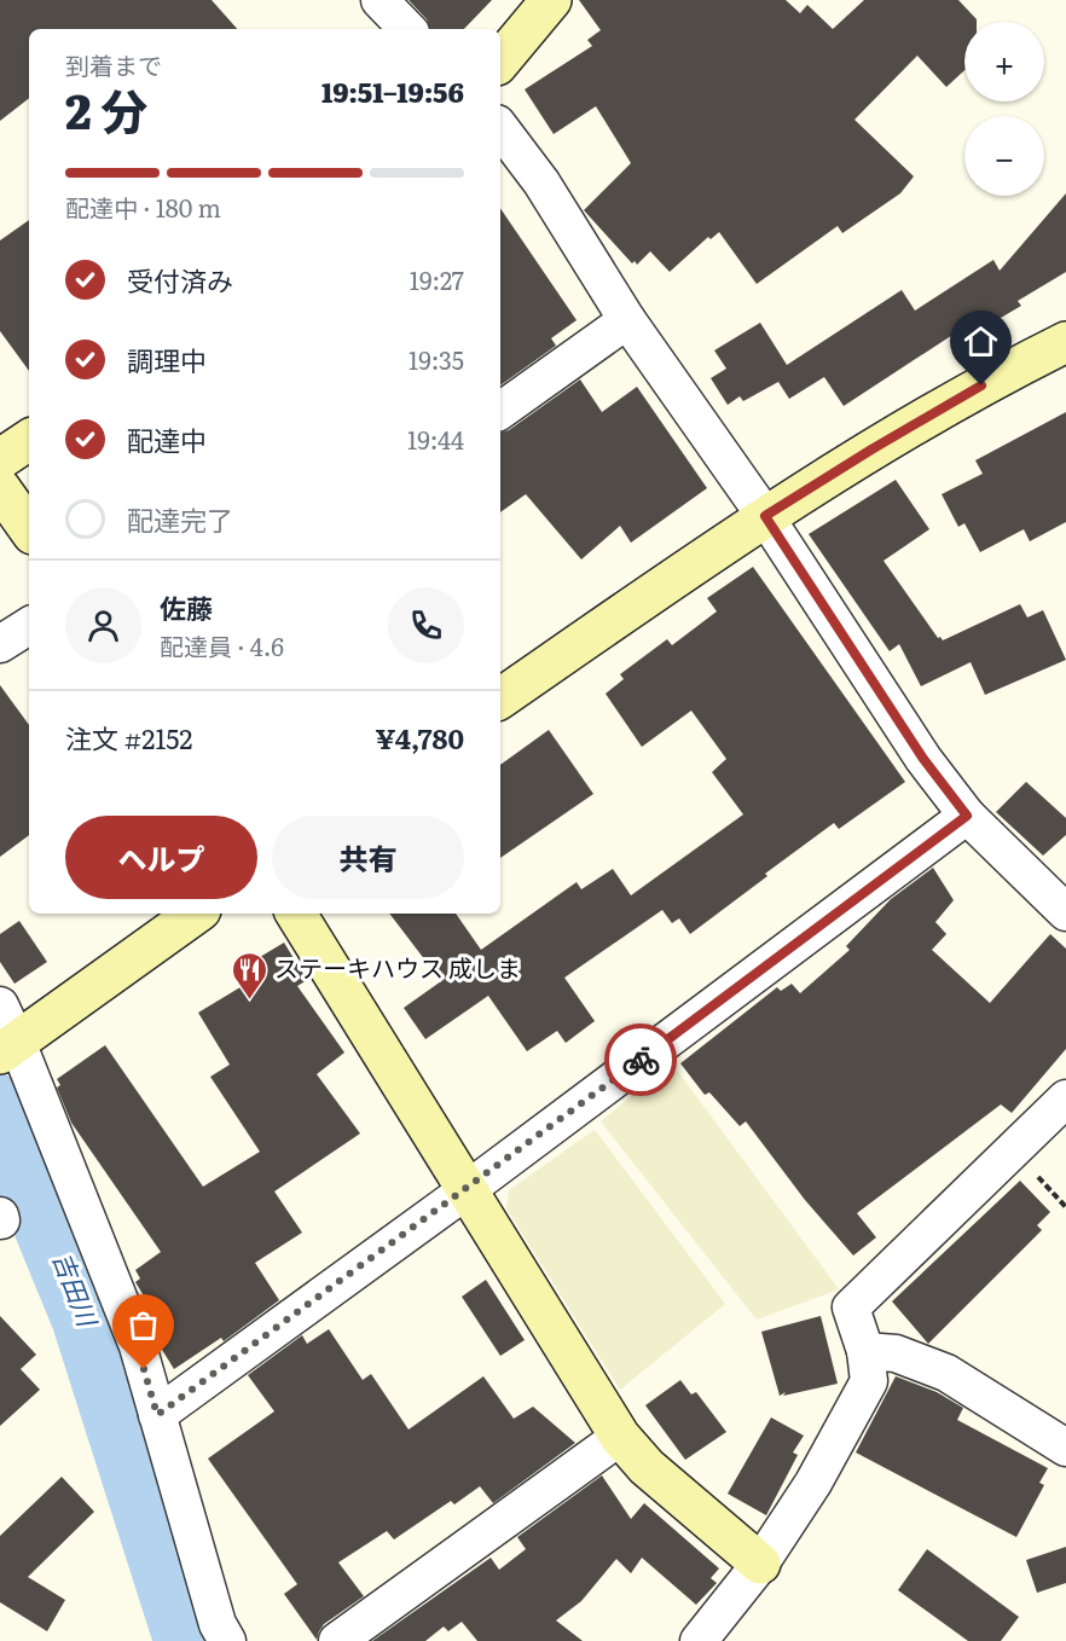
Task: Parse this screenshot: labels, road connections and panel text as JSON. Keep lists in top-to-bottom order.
{
  "water": ["吉田川"],
  "places": {
    "restaurant": ["ステーキハウス 成しま"]
  },
  "page": {
    "map_buttons": ["+", "−"],
    "heading": ["2 分", "到着まで", "19:51–19:56"],
    "panel": [
      "佐藤",
      "配達員 · 4.6",
      "注文 #2152",
      "¥4,780"
    ],
    "bar": "配達中 · 180 m",
    "list": [
      ["受付済み", "19:27"],
      ["調理中", "19:35"],
      ["配達中", "19:44"],
      "配達完了"
    ],
    "buttons": ["ヘルプ", "共有"]
  }
}
